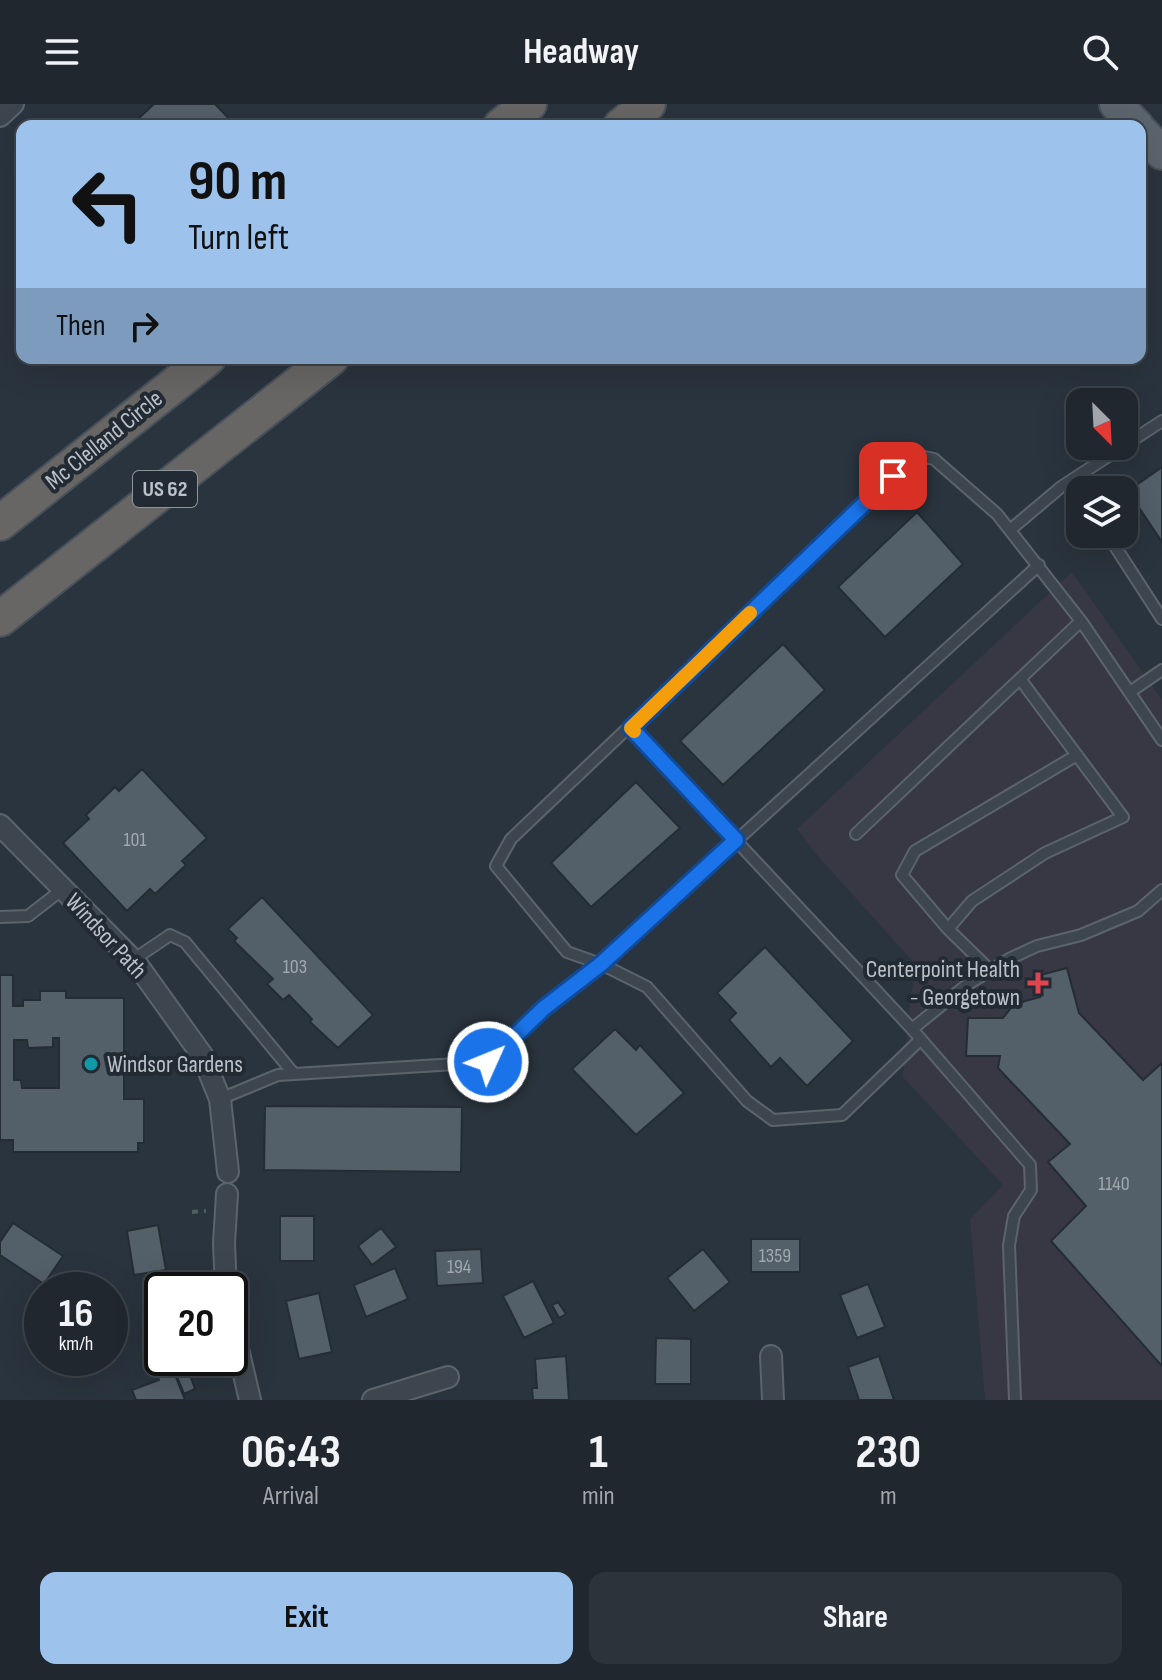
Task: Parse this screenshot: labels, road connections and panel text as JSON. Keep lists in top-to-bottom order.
{
  "streets": {
    "highway": ["Mc Clelland Circle", "US 62"],
    "street": ["Windsor Path"]
  },
  "places": {
    "health": ["Centerpoint Health - Georgetown"],
    "other": ["Windsor Gardens"]
  },
  "house_numbers": [
    "101",
    "103",
    "1140",
    "1359",
    "194"
  ],
  "north": "bottom right",
  "page": {
    "header": "Headway",
    "turn": ["90 m", "Turn left"],
    "then": "Then",
    "speed": "16 km/h",
    "limit": "20",
    "eta": [
      "06:43",
      "Arrival",
      "1",
      "min",
      "230",
      "m"
    ],
    "buttons": ["Exit", "Share"]
  }
}
